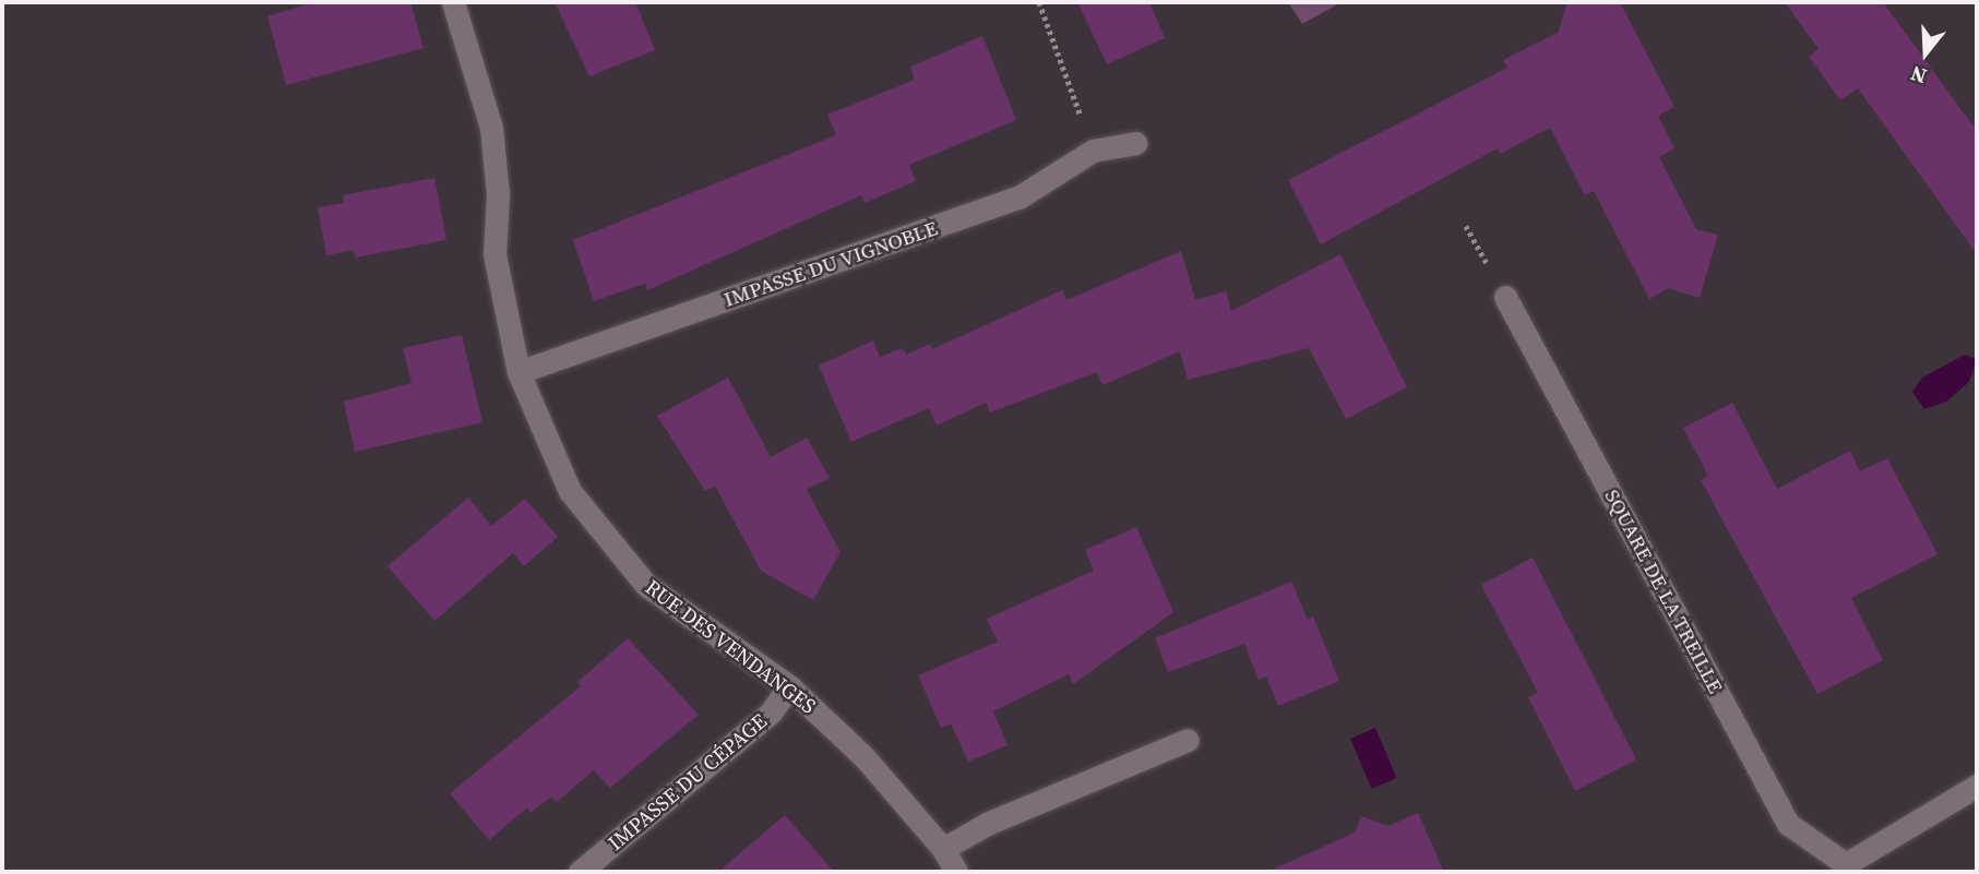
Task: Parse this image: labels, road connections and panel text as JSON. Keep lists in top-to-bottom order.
{
  "streets": {
    "street": [
      "IMPASSE DU VIGNOBLE",
      "SQUARE DE LA TREILLE",
      "RUE DES VENDANGES",
      "IMPASSE DU CÉPAGE"
    ]
  },
  "crossings": [
    ["IMPASSE DU VIGNOBLE", "RUE DES VENDANGES"],
    ["RUE DES VENDANGES", "IMPASSE DU CÉPAGE"]
  ],
  "north": "bottom"
}
